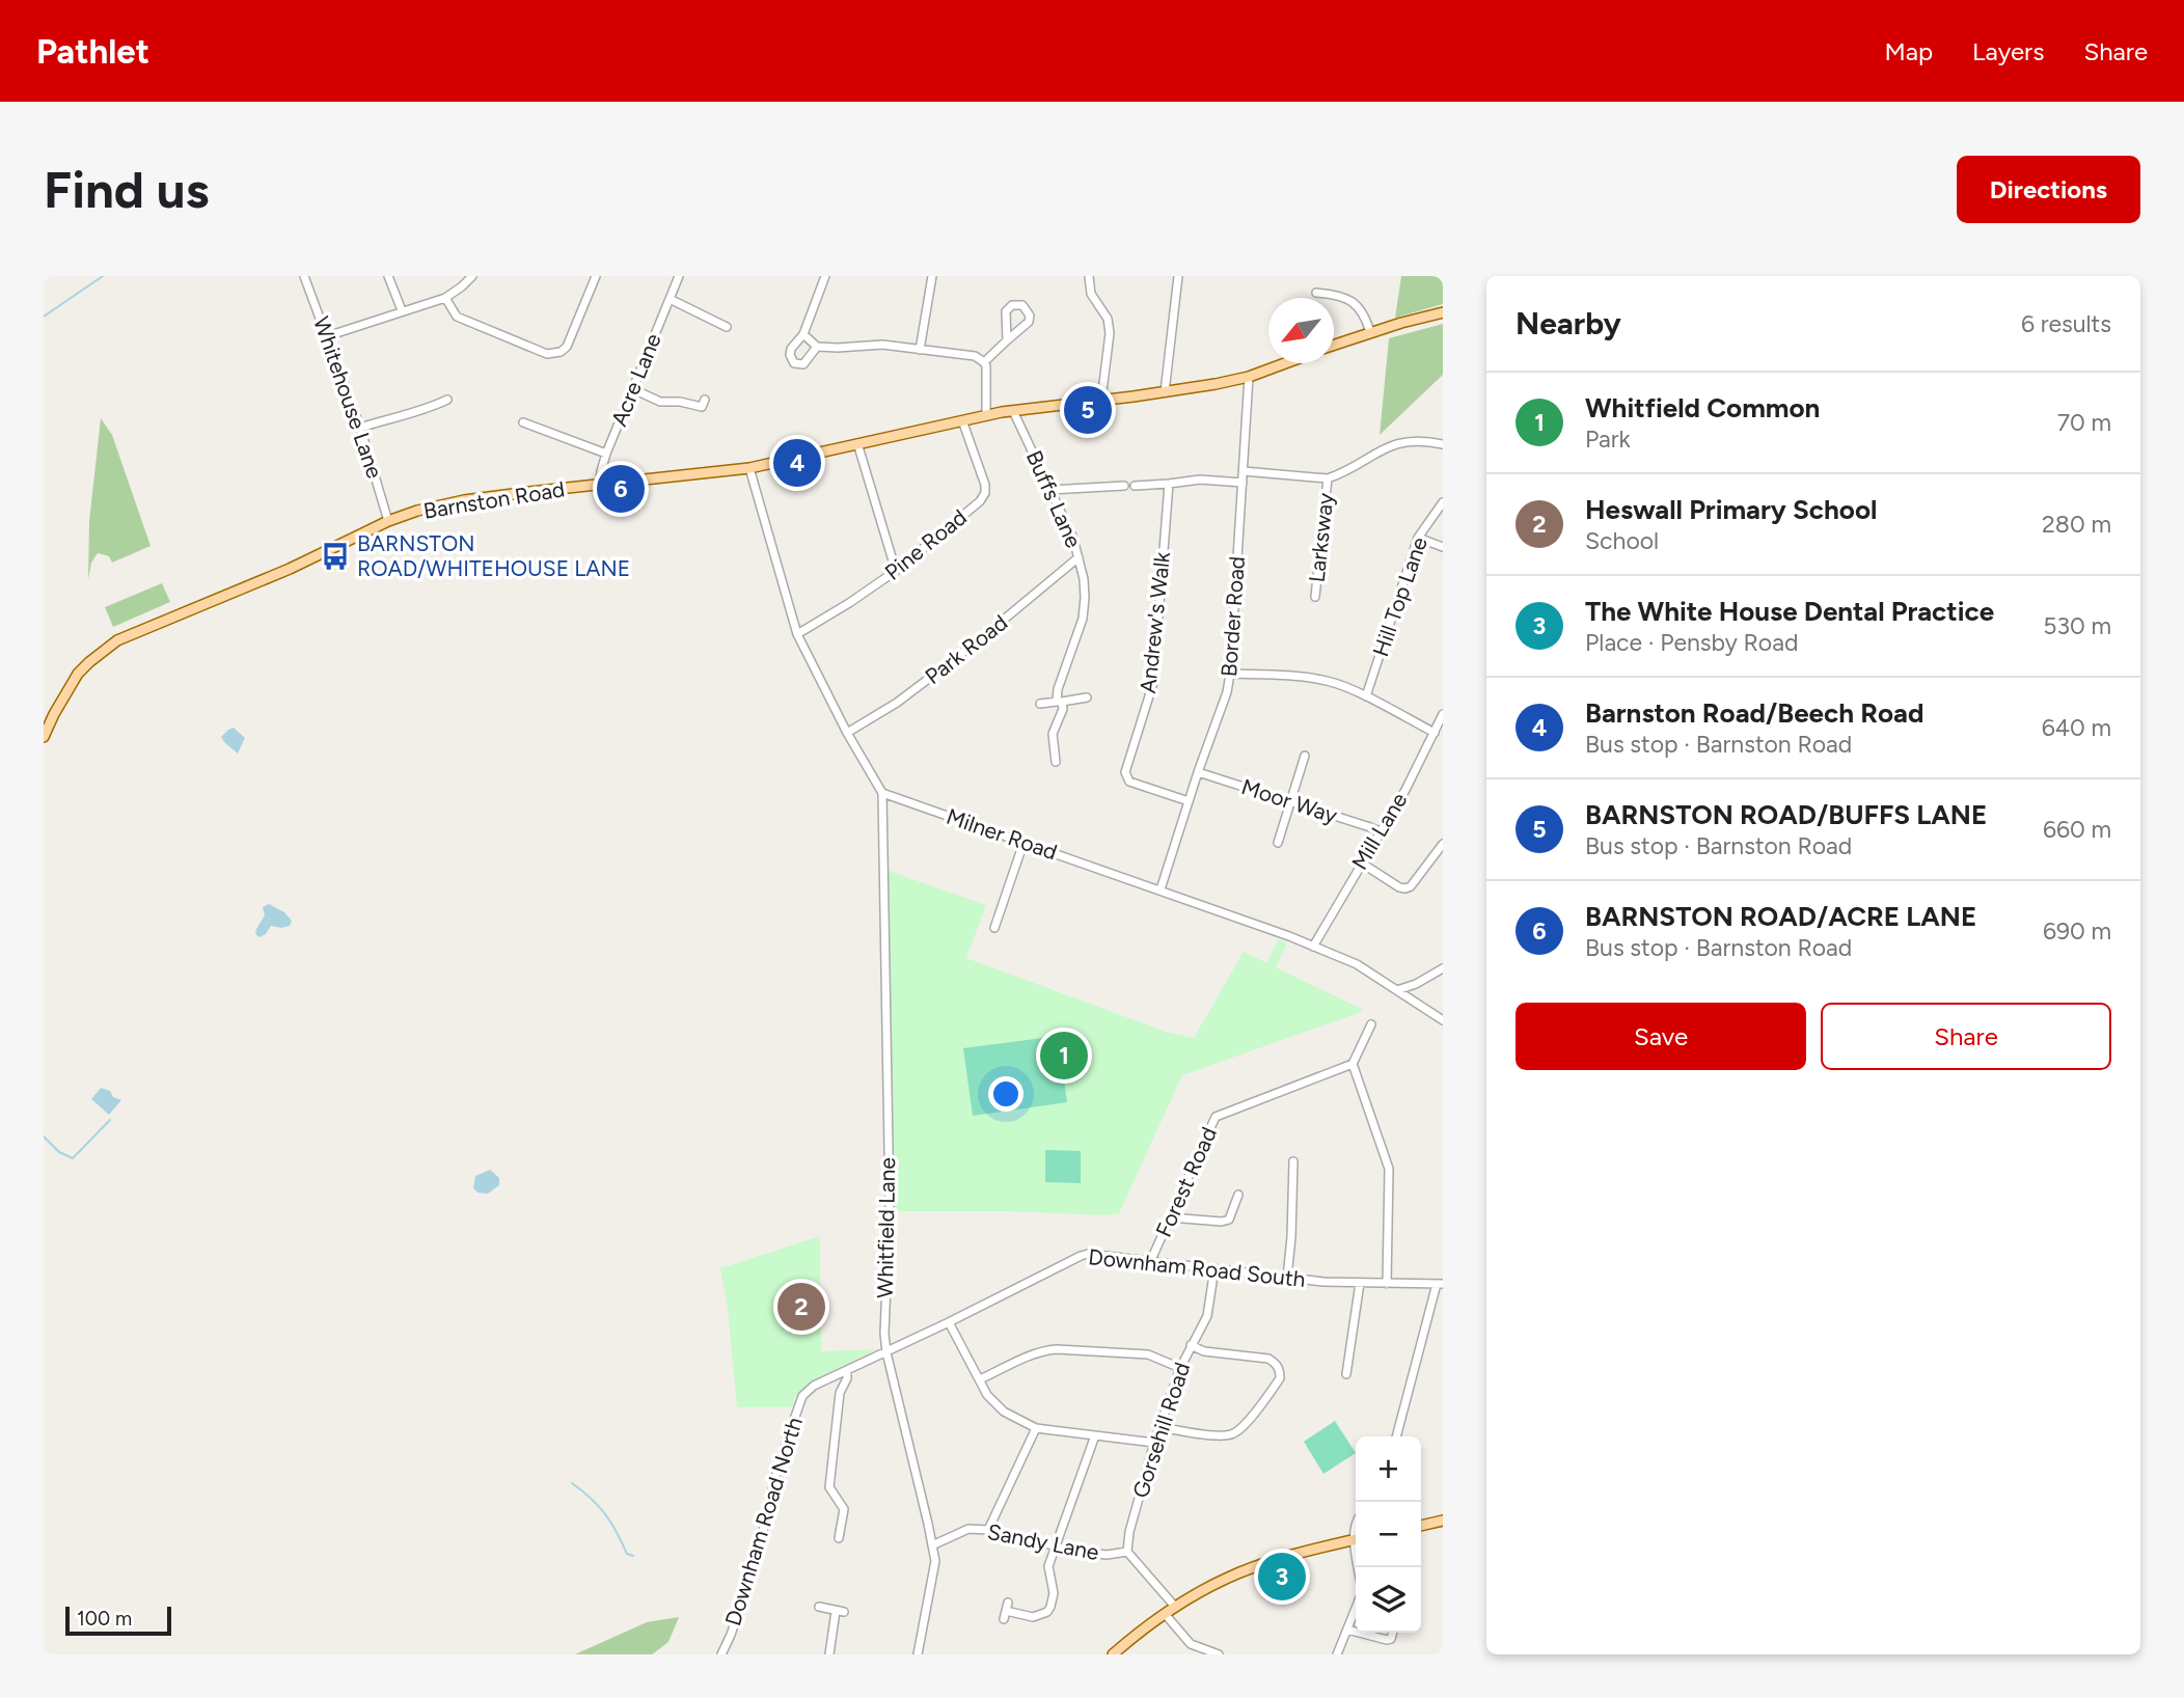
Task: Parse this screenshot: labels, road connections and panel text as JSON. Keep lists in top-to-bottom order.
{
  "streets": {
    "main road": ["Barnston Road"],
    "street": [
      "Acre Lane",
      "Whitehouse Lane",
      "Buffs Lane",
      "Larksway",
      "Pine Road",
      "Hill Top Lane",
      "Border Road",
      "Andrew's Walk",
      "Park Road",
      "Moor Way",
      "Mill Lane",
      "Milner Road",
      "Forest Road",
      "Whitfield Lane",
      "Downham Road South",
      "Gorsehill Road",
      "Downham Road North",
      "Sandy Lane"
    ]
  },
  "crossings": [
    ["Acre Lane", "Barnston Road"],
    ["Whitehouse Lane", "Barnston Road"],
    ["Buffs Lane", "Barnston Road"],
    ["Buffs Lane", "Park Road"],
    ["Barnston Road", "Pine Road"],
    ["Barnston Road", "Border Road"],
    ["Border Road", "Andrew's Walk"],
    ["Border Road", "Moor Way"],
    ["Border Road", "Milner Road"],
    ["Moor Way", "Mill Lane"],
    ["Mill Lane", "Milner Road"],
    ["Milner Road", "Whitfield Lane"],
    ["Forest Road", "Downham Road South"],
    ["Whitfield Lane", "Downham Road South"],
    ["Whitfield Lane", "Downham Road North"],
    ["Whitfield Lane", "Sandy Lane"],
    ["Downham Road South", "Gorsehill Road"],
    ["Downham Road South", "Downham Road North"],
    ["Gorsehill Road", "Sandy Lane"]
  ],
  "places": {
    "bus stop": ["BARNSTON ROAD/WHITEHOUSE LANE"]
  },
  "scale_bar": "100 m",
  "north": "bottom left",
  "page": {
    "header": "Pathlet",
    "nav": ["Map", "Layers", "Share"],
    "buttons": [
      "Directions",
      ["Save", "Share"]
    ],
    "title": "Find us",
    "heading": ["Nearby", "6 results"],
    "list": [
      {
        "mark": "1",
        "name": "Whitfield Common",
        "note": "Park",
        "value": "70 m"
      },
      {
        "mark": "2",
        "name": "Heswall Primary School",
        "note": "School",
        "value": "280 m"
      },
      {
        "mark": "3",
        "name": "The White House Dental Practice",
        "note": "Place · Pensby Road",
        "value": "530 m"
      },
      {
        "mark": "4",
        "name": "Barnston Road/Beech Road",
        "note": "Bus stop · Barnston Road",
        "value": "640 m"
      },
      {
        "mark": "5",
        "name": "BARNSTON ROAD/BUFFS LANE",
        "note": "Bus stop · Barnston Road",
        "value": "660 m"
      },
      {
        "mark": "6",
        "name": "BARNSTON ROAD/ACRE LANE",
        "note": "Bus stop · Barnston Road",
        "value": "690 m"
      }
    ],
    "pins": [
      "5",
      "4",
      "6",
      "1",
      "2",
      "3"
    ],
    "map_buttons": ["+", "−"],
    "scale": "100 m"
  }
}
